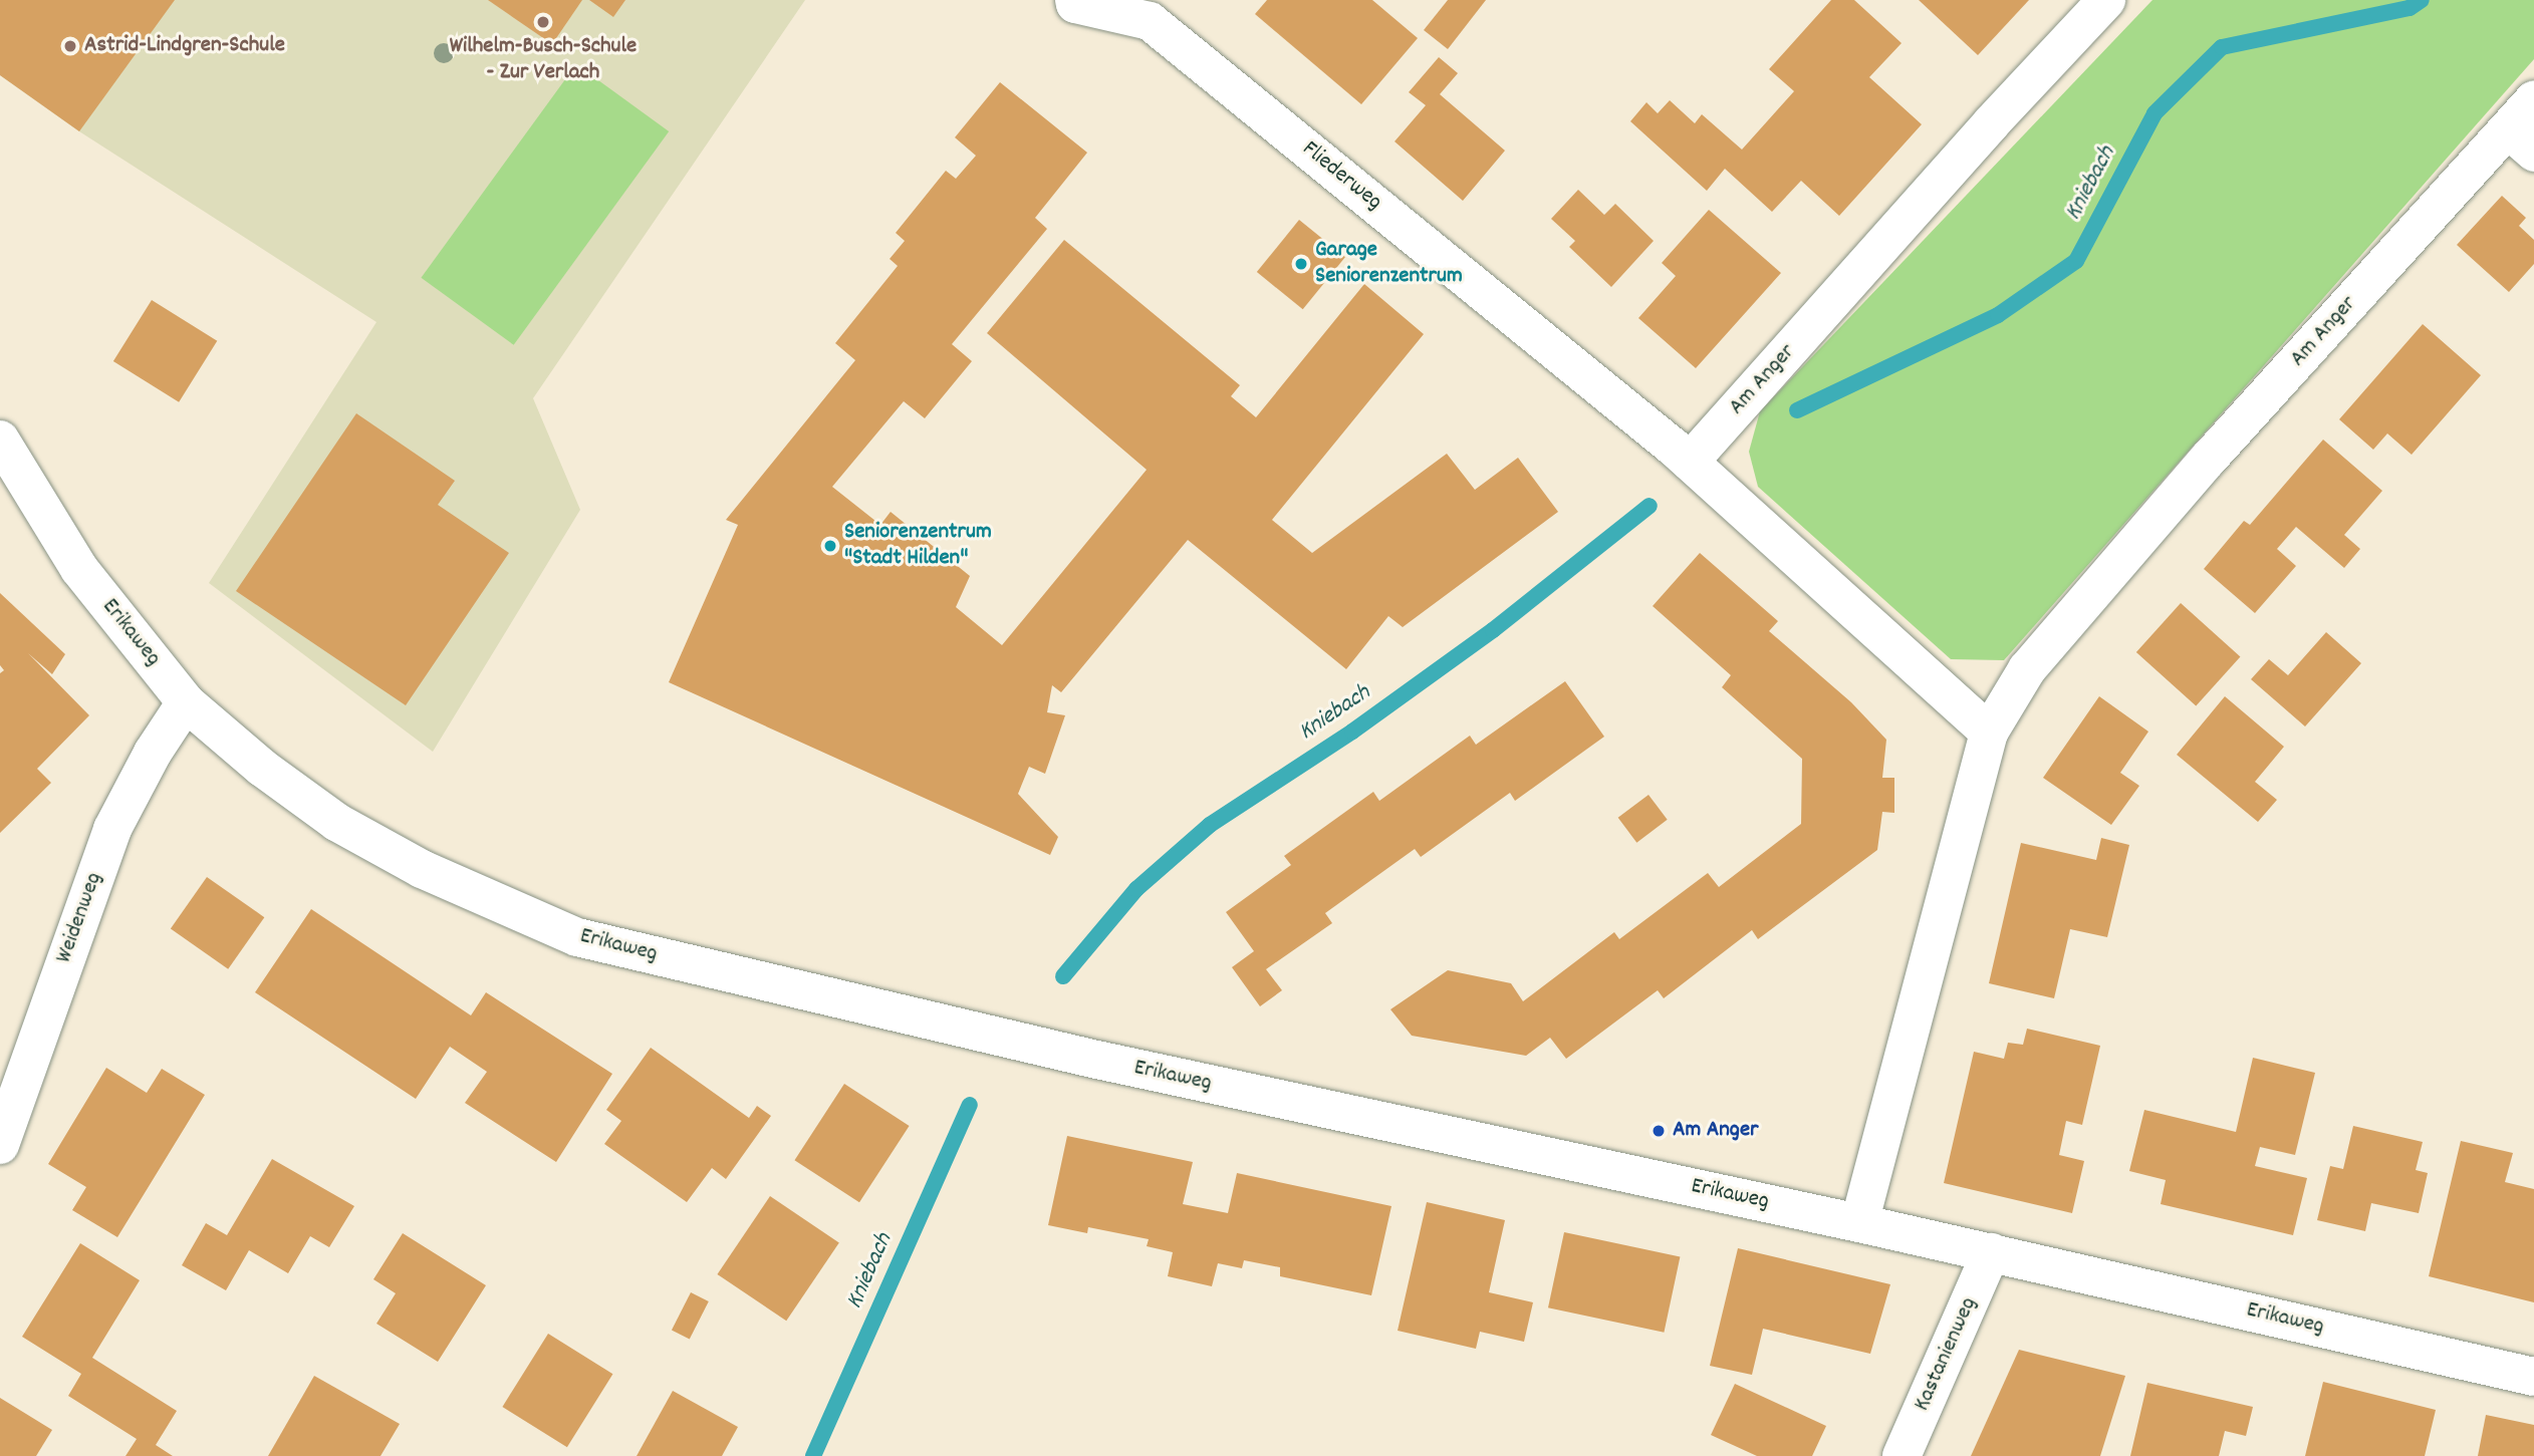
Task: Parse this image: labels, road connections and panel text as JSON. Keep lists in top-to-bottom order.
{
  "streets": {
    "street": [
      "Fliederweg",
      "Am Anger",
      "Erikaweg",
      "Weidenweg",
      "Kastanienweg"
    ]
  },
  "crossings": [
    ["Fliederweg", "Am Anger"],
    ["Am Anger", "Erikaweg"],
    ["Erikaweg", "Weidenweg"],
    ["Erikaweg", "Kastanienweg"]
  ],
  "water": ["Kniebach"],
  "places": [
    "Wilhelm-Busch-Schule - Zur Verlach",
    "Astrid-Lindgren-Schule",
    "Garage Seniorenzentrum",
    "Seniorenzentrum \"Stadt Hilden\"",
    "Am Anger"
  ]
}
